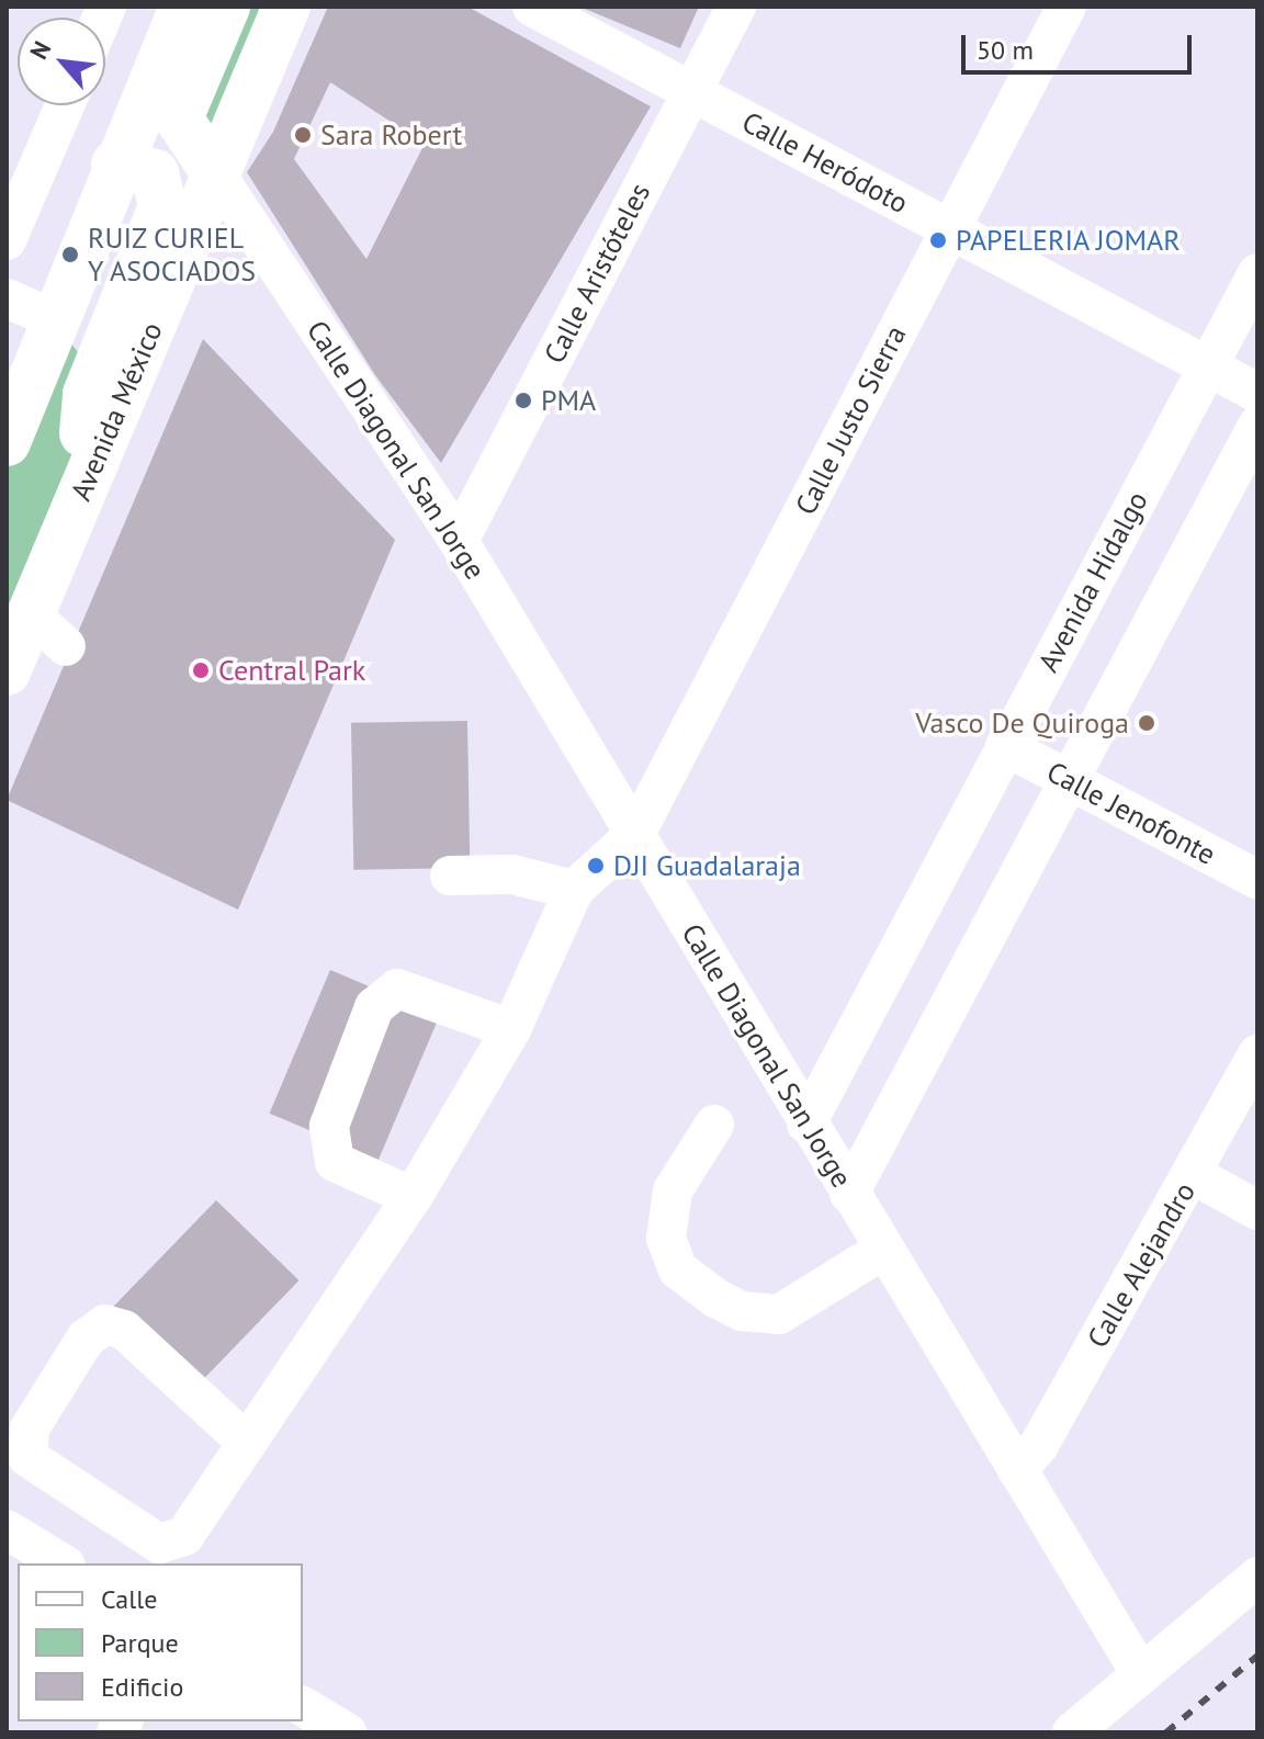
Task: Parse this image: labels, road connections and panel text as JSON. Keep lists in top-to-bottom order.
{
  "streets": {
    "main road": ["Avenida México"],
    "street": [
      "Calle Heródoto",
      "Calle Aristóteles",
      "Calle Justo Sierra",
      "Calle Diagonal San Jorge",
      "Avenida Hidalgo",
      "Calle Jenofonte",
      "Calle Alejandro"
    ]
  },
  "crossings": [
    ["Calle Heródoto", "Calle Aristóteles"],
    ["Calle Heródoto", "Calle Justo Sierra"],
    ["Calle Heródoto", "Avenida Hidalgo"],
    ["Calle Aristóteles", "Calle Diagonal San Jorge"],
    ["Avenida México", "Calle Diagonal San Jorge"],
    ["Calle Justo Sierra", "Calle Diagonal San Jorge"],
    ["Calle Diagonal San Jorge", "Avenida Hidalgo"],
    ["Calle Diagonal San Jorge", "Calle Alejandro"],
    ["Avenida Hidalgo", "Calle Jenofonte"]
  ],
  "places": [
    "Sara Robert",
    "PAPELERIA JOMAR",
    "RUIZ CURIEL Y ASOCIADOS",
    "PMA",
    "Central Park",
    "Vasco De Quiroga",
    "DJI Guadalaraja"
  ],
  "legend": ["Calle", "Parque", "Edificio"],
  "scale_bar": "50 m",
  "north": "top left"
}
